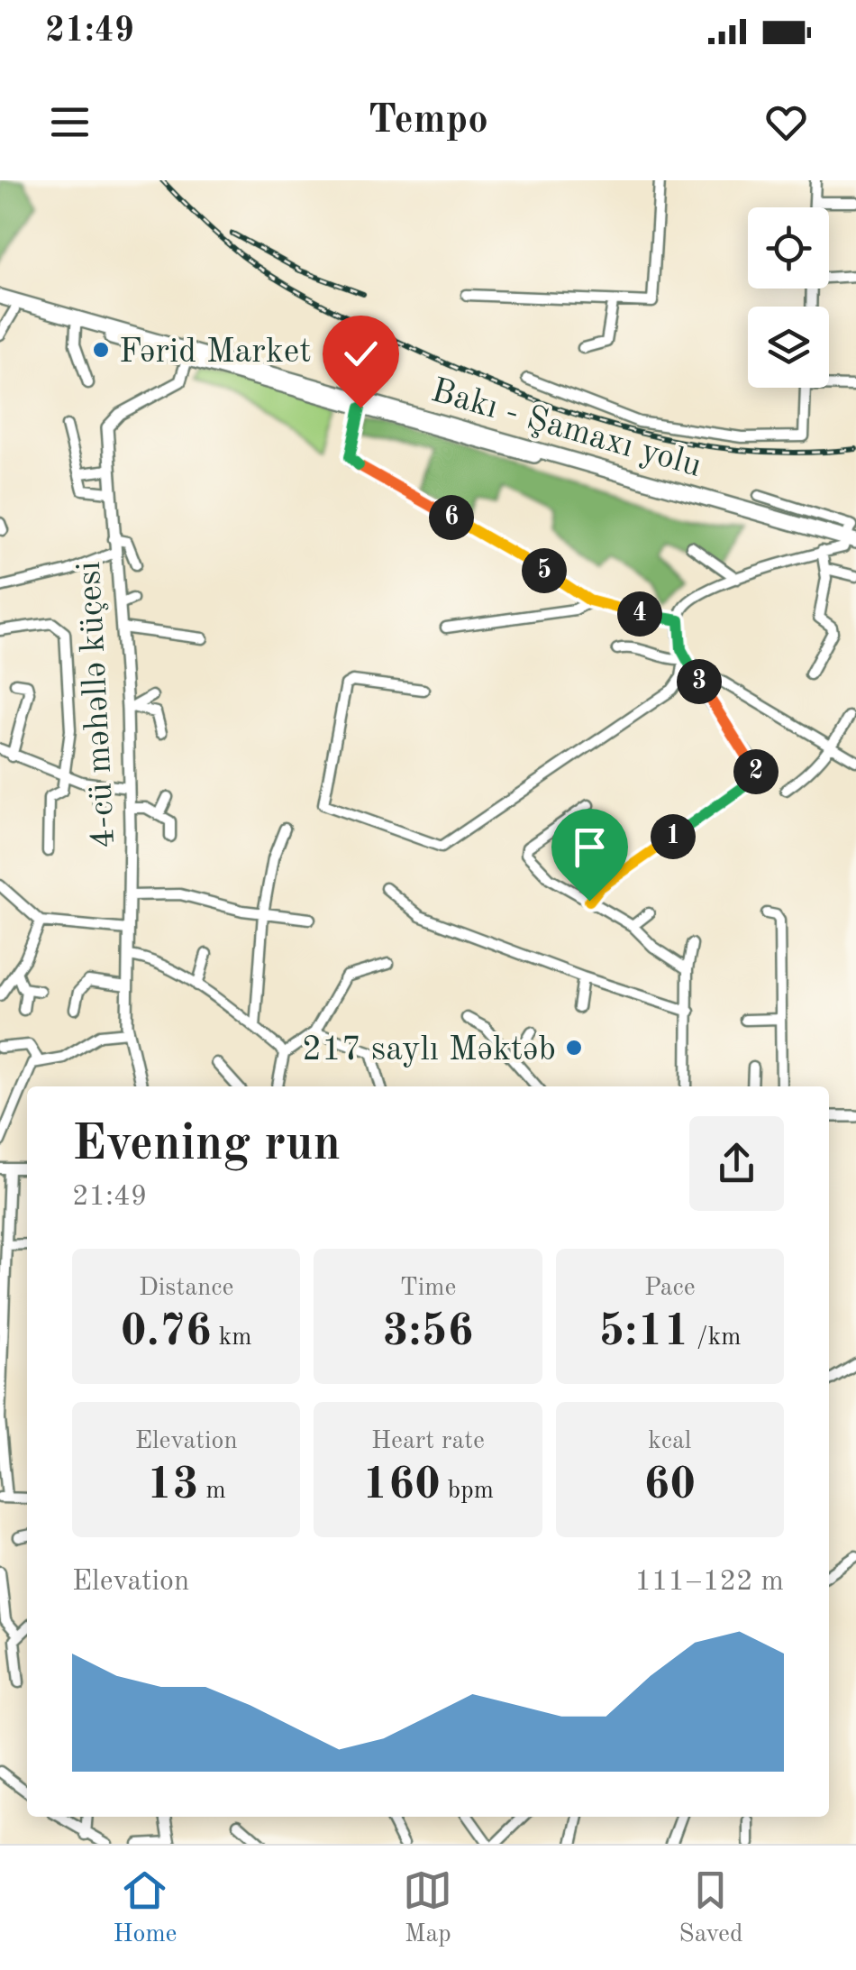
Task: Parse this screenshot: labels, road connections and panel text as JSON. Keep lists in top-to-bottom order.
{
  "streets": {
    "highway": ["Bakı - Şamaxı yolu"],
    "street": ["4-cü məhəllə küçesi"]
  },
  "crossings": [
    ["Bakı - Şamaxı yolu", "4-cü məhəllə küçesi"]
  ],
  "places": ["Fərid Market", "217 saylı Məktəb"],
  "page": {
    "status": "21:49",
    "header": "Tempo",
    "pins": [
      "6",
      "5",
      "4",
      "3",
      "2",
      "1"
    ],
    "heading": ["Evening run", "21:49"],
    "stats": [
      ["Distance", "0.76 km"],
      ["Time", "3:56"],
      ["Pace", "5:11 /km"],
      ["Elevation", "13 m"],
      ["Heart rate", "160 bpm"],
      ["kcal", "60"]
    ],
    "chart": ["Elevation", "111–122 m"],
    "tabs": ["Home", "Map", "Saved"]
  }
}
